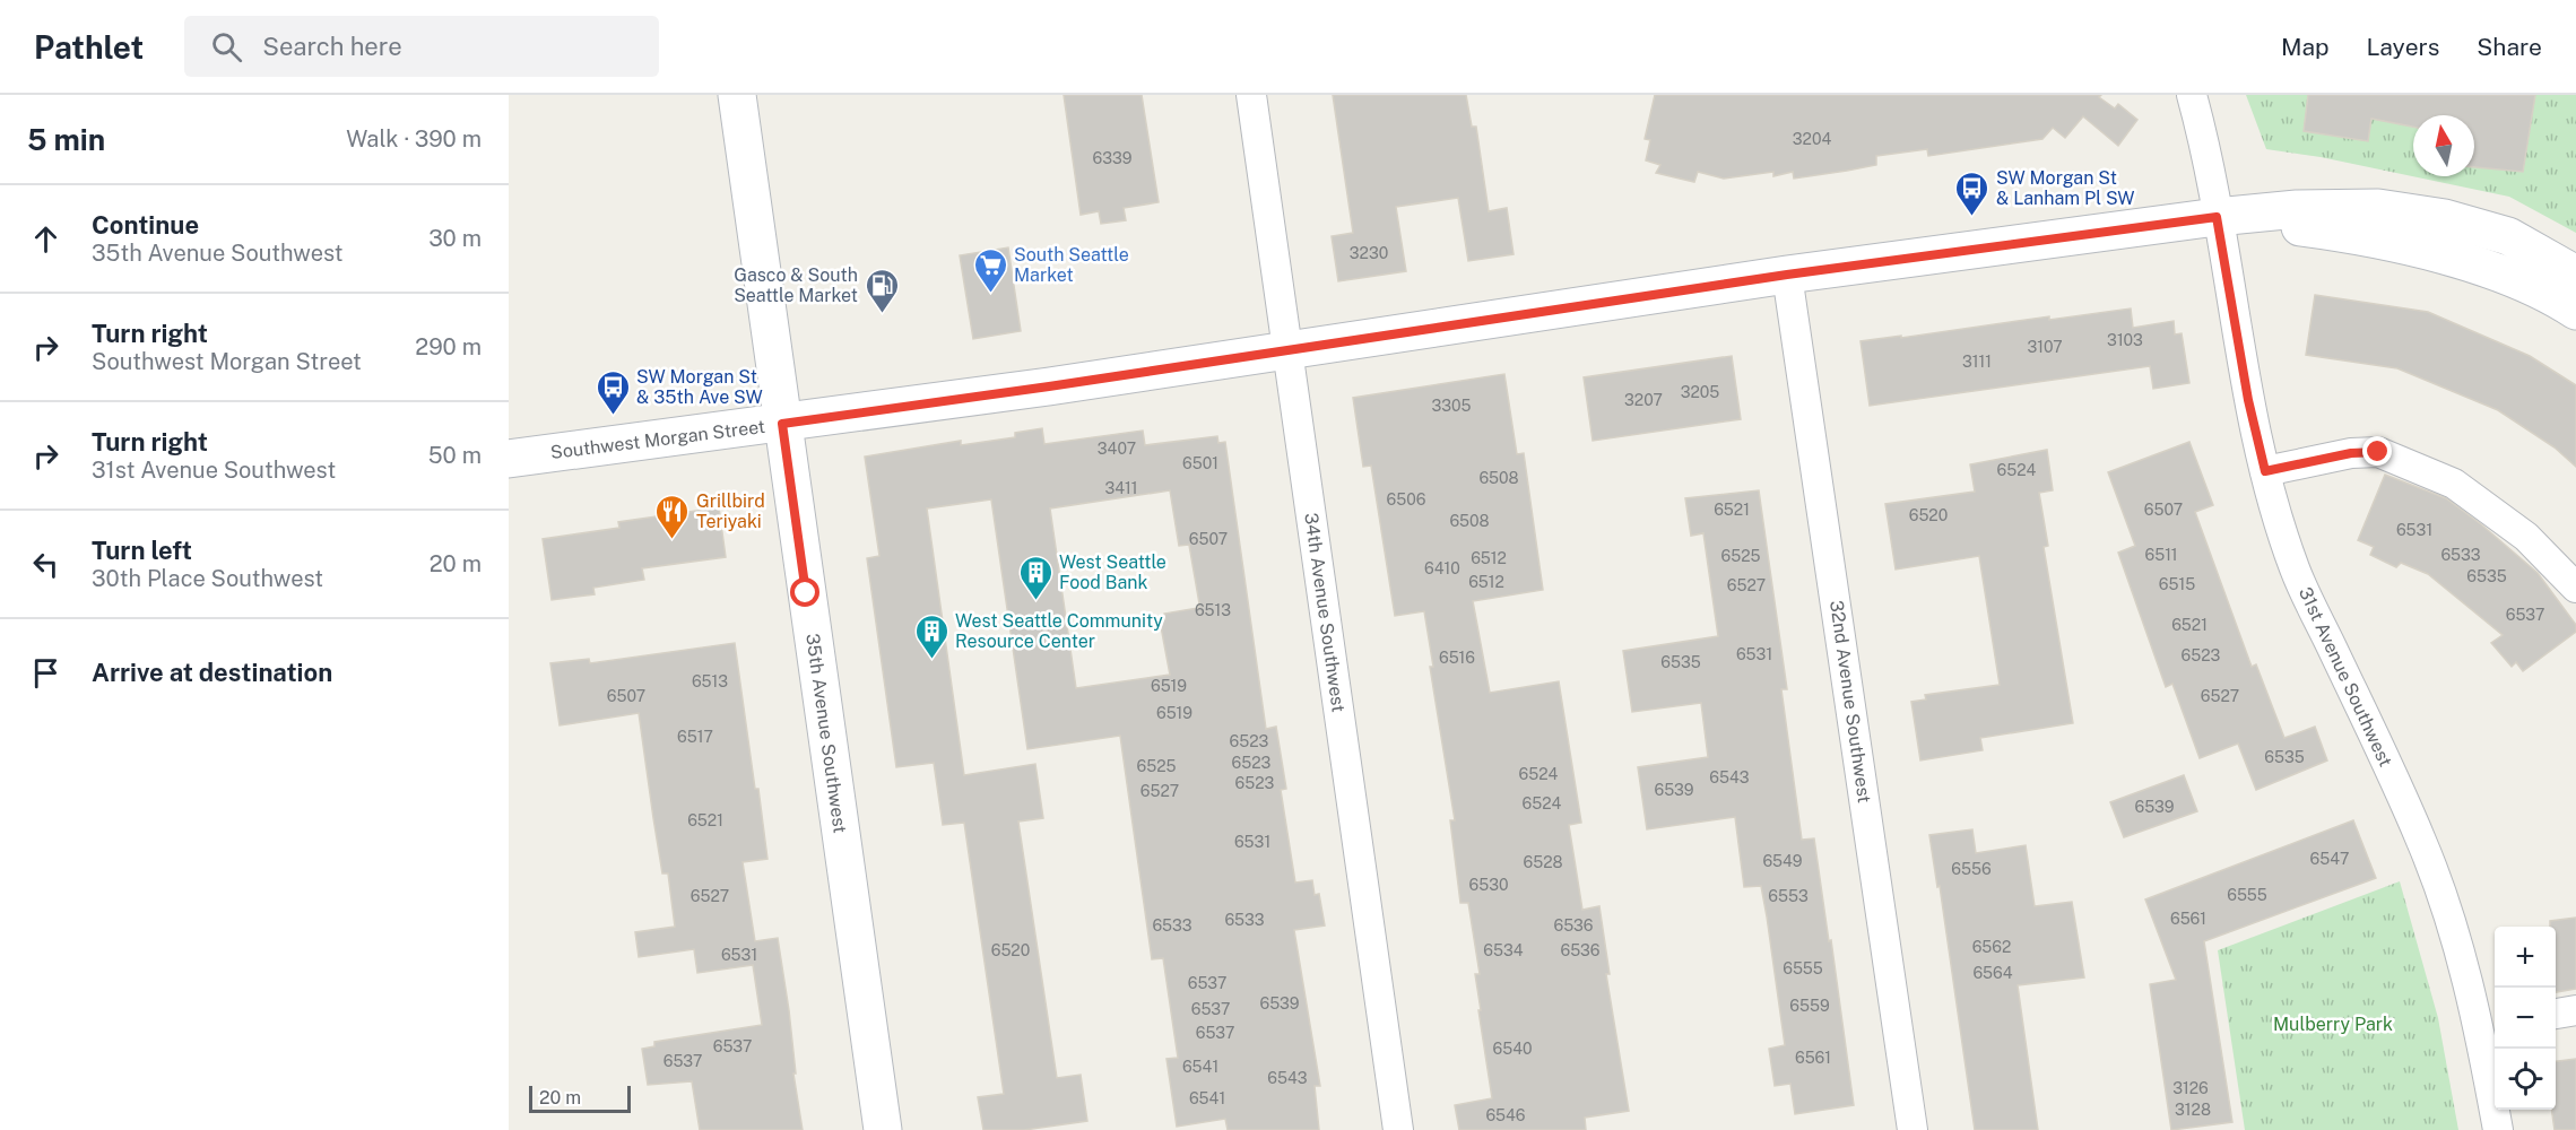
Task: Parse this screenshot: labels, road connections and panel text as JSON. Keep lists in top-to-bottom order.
{
  "streets": {
    "street": [
      "Southwest Morgan Street",
      "34th Avenue Southwest",
      "31st Avenue Southwest",
      "32nd Avenue Southwest",
      "35th Avenue Southwest"
    ]
  },
  "crossings": [
    ["Southwest Morgan Street", "34th Avenue Southwest"],
    ["Southwest Morgan Street", "31st Avenue Southwest"],
    ["Southwest Morgan Street", "32nd Avenue Southwest"],
    ["Southwest Morgan Street", "35th Avenue Southwest"]
  ],
  "parks": ["Mulberry Park"],
  "places": {
    "bus stop": ["SW Morgan St & Lanham Pl SW", "SW Morgan St & 35th Ave SW"],
    "supermarket": ["South Seattle Market"],
    "fuel station": ["Gasco & South Seattle Market"],
    "restaurant": ["Grillbird Teriyaki"],
    "building": ["West Seattle Food Bank", "West Seattle Community Resource Center"]
  },
  "house_numbers": [
    "3204",
    "6339",
    "3230",
    "3103",
    "3107",
    "3111",
    "3205",
    "3207",
    "3305",
    "3407",
    "6501",
    "6524",
    "6508",
    "3411",
    "6506",
    "6521",
    "6507",
    "6520",
    "6508",
    "6531",
    "6507",
    "6511",
    "6533",
    "6525",
    "6512",
    "6410",
    "6535",
    "6512",
    "6515",
    "6527",
    "6513",
    "6537",
    "6521",
    "6531",
    "6523",
    "6516",
    "6535",
    "6513",
    "6519",
    "6507",
    "6527",
    "6519",
    "6517",
    "6523",
    "6535",
    "6523",
    "6525",
    "6524",
    "6543",
    "6523",
    "6539",
    "6527",
    "6524",
    "6539",
    "6521",
    "6531",
    "6547",
    "6549",
    "6528",
    "6556",
    "6530",
    "6555",
    "6527",
    "6553",
    "6561",
    "6533",
    "6533",
    "6536",
    "6562",
    "6520",
    "6534",
    "6536",
    "6531",
    "6555",
    "6564",
    "6537",
    "6539",
    "6559",
    "6537",
    "6537",
    "6537",
    "6540",
    "6561",
    "6537",
    "6541",
    "6543",
    "3126",
    "6541",
    "3128",
    "6546"
  ],
  "scale_bar": "20 m",
  "north": "top",
  "page": {
    "header": "Pathlet",
    "search": "Search here",
    "nav": ["Map", "Layers", "Share"],
    "heading": ["5 min", "Walk · 390 m"],
    "list": [
      ["Continue", "35th Avenue Southwest", "30 m"],
      ["Turn right", "Southwest Morgan Street", "290 m"],
      ["Turn right", "31st Avenue Southwest", "50 m"],
      ["Turn left", "30th Place Southwest", "20 m"],
      "Arrive at destination"
    ],
    "map_buttons": ["+", "−"],
    "scale": "20 m"
  }
}
